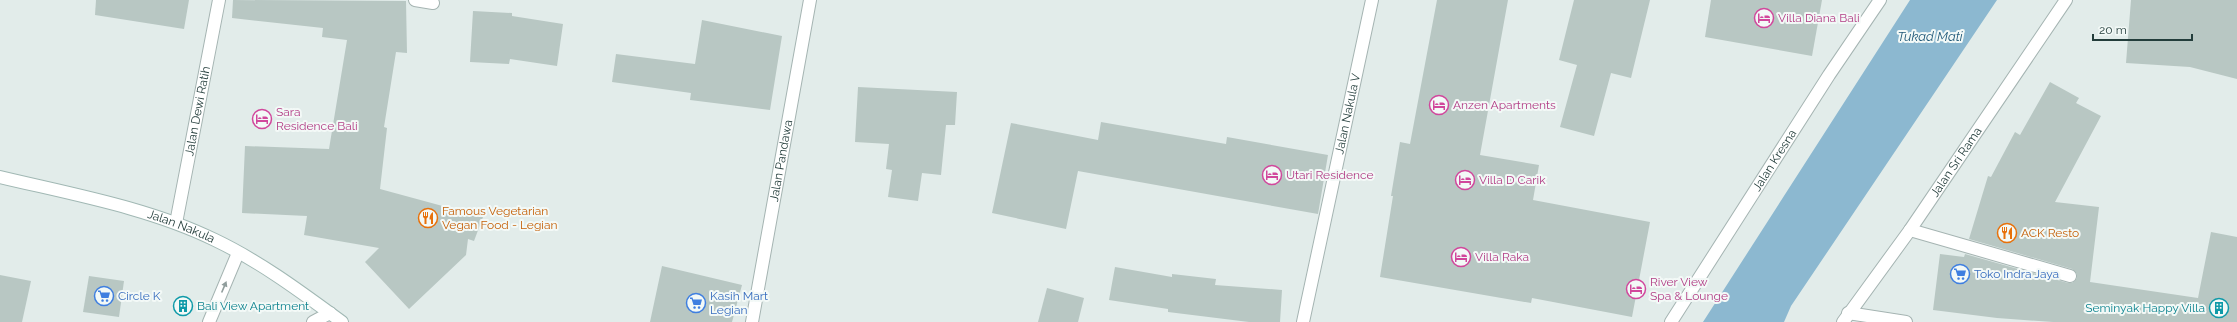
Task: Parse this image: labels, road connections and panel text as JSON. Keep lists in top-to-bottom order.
{
  "streets": {
    "street": [
      "Jalan Dewi Ratih",
      "Jalan Nakula V",
      "Jalan Kresna",
      "Jalan Pandawa",
      "Jalan Sri Rama",
      "Jalan Nakula"
    ]
  },
  "crossings": [
    ["Jalan Dewi Ratih", "Jalan Nakula"]
  ],
  "water": ["Tukad Mati"],
  "places": {
    "hotel": [
      "Villa Diana Bali",
      "Anzen Apartments",
      "Sara Residence Bali",
      "Utari Residence",
      "Villa D Carik",
      "Villa Raka",
      "River View Spa & Lounge"
    ],
    "restaurant": ["Famous Vegetarian Vegan Food - Legian", "ACK Resto"],
    "supermarket": ["Toko Indra Jaya", "Circle K", "Kasih Mart Legian"],
    "building": ["Bali View Apartment", "Seminyak Happy Villa"]
  },
  "scale_bar": "20 m"
}
